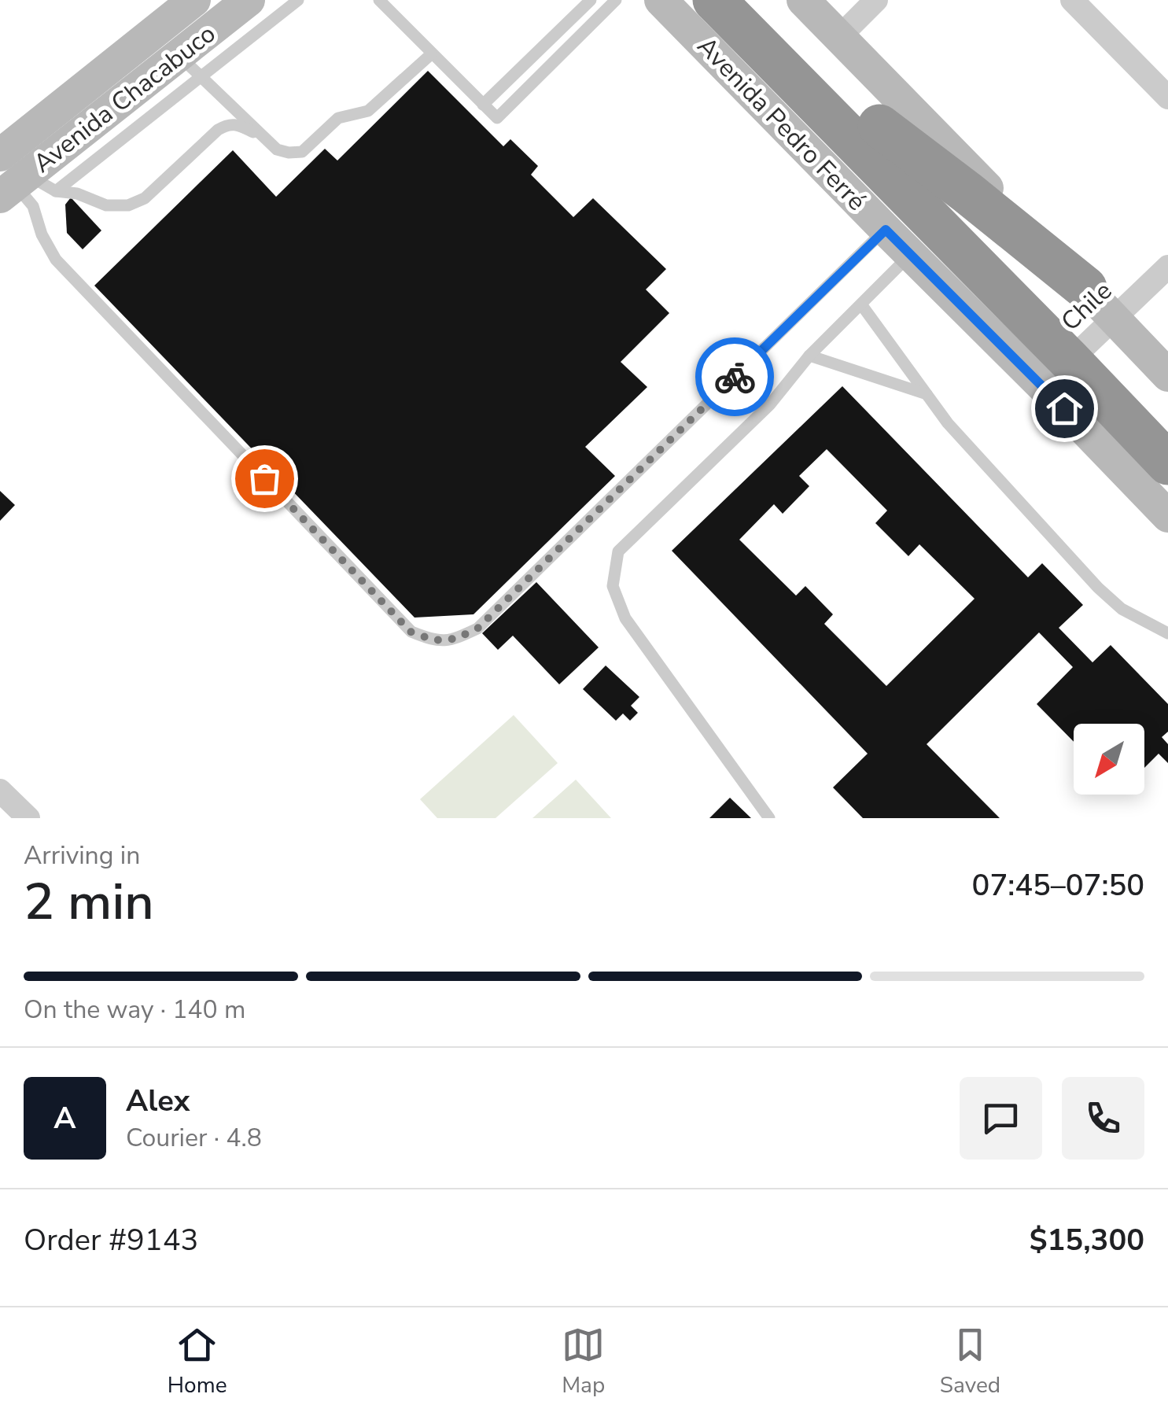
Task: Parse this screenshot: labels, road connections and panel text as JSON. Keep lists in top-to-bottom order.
{
  "streets": {
    "highway": ["Avenida Pedro Ferré"],
    "main road": ["Avenida Chacabuco"],
    "street": ["Chile"]
  },
  "crossings": [
    ["Avenida Pedro Ferré", "Chile"]
  ],
  "north": "bottom left",
  "page": {
    "heading": ["2 min", "Arriving in", "07:45–07:50"],
    "panel": [
      "Alex",
      "Courier · 4.8",
      "Order #9143",
      "$15,300"
    ],
    "bar": "On the way · 140 m",
    "round": "A",
    "tabs": ["Home", "Map", "Saved"]
  }
}
